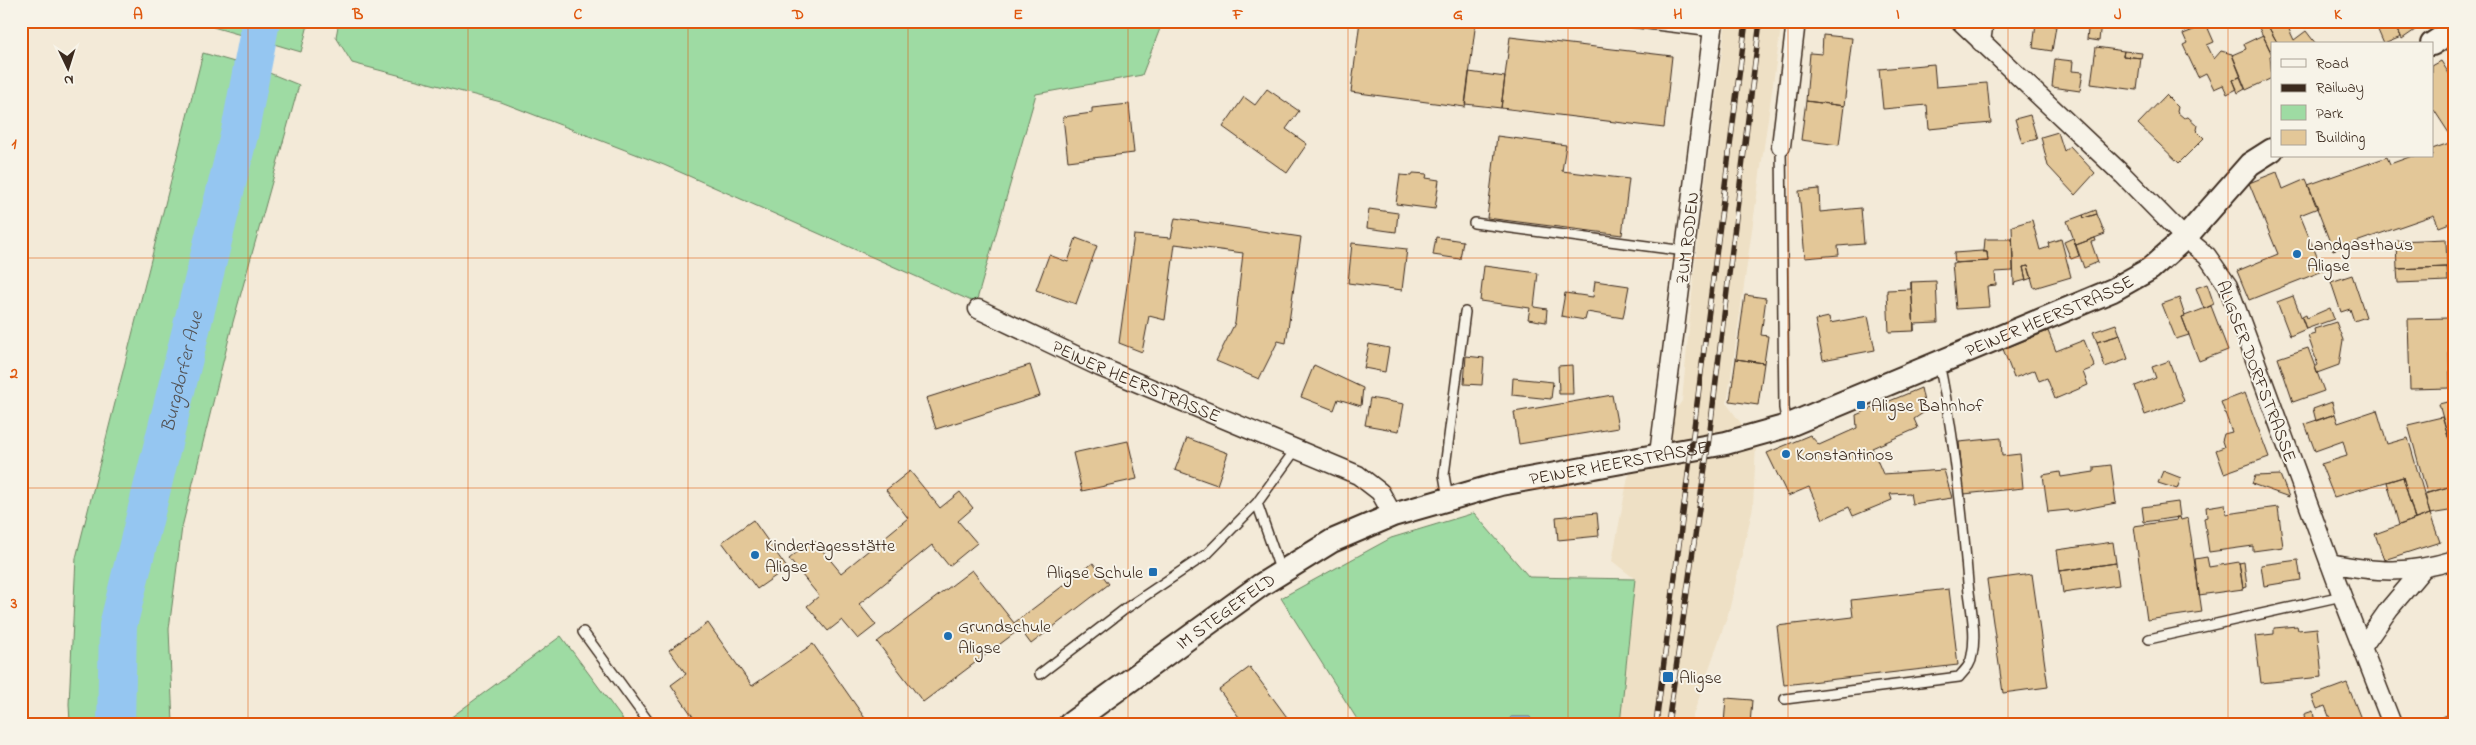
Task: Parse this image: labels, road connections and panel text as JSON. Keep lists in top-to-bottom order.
{
  "streets": {
    "street": [
      "ZUM RODEN",
      "PEINER HEERSTRASSE",
      "ALIGSER DORFSTRASSE",
      "IM STEGEFELD"
    ]
  },
  "crossings": [
    ["ZUM RODEN", "PEINER HEERSTRASSE"],
    ["PEINER HEERSTRASSE", "ALIGSER DORFSTRASSE"],
    ["PEINER HEERSTRASSE", "IM STEGEFELD"]
  ],
  "water": ["Burgdorfer Aue"],
  "places": {
    "other": [
      "Landgasthaus Aligse",
      "Konstantinos",
      "Kindertagesstätte Aligse",
      "Grundschule Aligse"
    ],
    "transit": ["Aligse Bahnhof", "Aligse Schule", "Aligse"]
  },
  "legend": [
    "Road",
    "Railway",
    "Park",
    "Building"
  ],
  "north": "bottom",
  "grid": {
    "columns": [
      "A",
      "B",
      "C",
      "D",
      "E",
      "F",
      "G",
      "H",
      "I",
      "J",
      "K"
    ],
    "rows": ["1", "2", "3"]
  }
}
